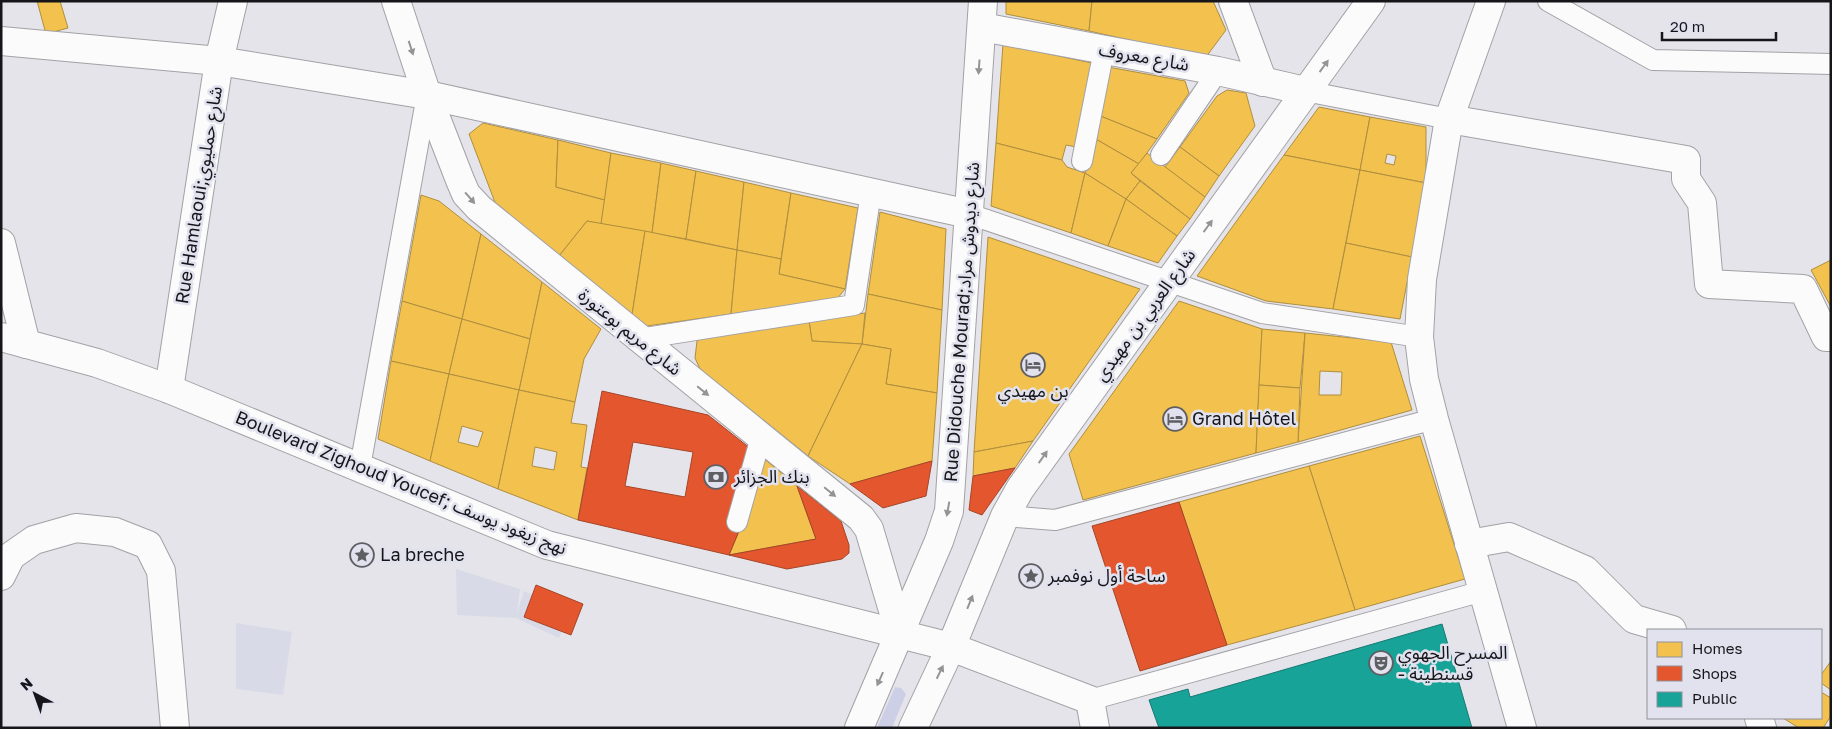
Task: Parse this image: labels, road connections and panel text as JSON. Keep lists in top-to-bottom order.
{
  "streets": {
    "street": [
      "شارع معروف",
      "Rue Hamlaoui;شارع حمليوي",
      "شارع العربي بن مهيدي",
      "Rue Didouche Mourad;شارع ديدوش مراد",
      "شارع مريم بوعتورة",
      "Boulevard Zighoud Youcef; نهج زيغود يوسف"
    ]
  },
  "crossings": [
    ["شارع معروف", "شارع العربي بن مهيدي"],
    ["شارع معروف", "Rue Didouche Mourad;شارع ديدوش مراد"],
    ["Rue Hamlaoui;شارع حمليوي", "Boulevard Zighoud Youcef; نهج زيغود يوسف"],
    ["شارع العربي بن مهيدي", "Boulevard Zighoud Youcef; نهج زيغود يوسف"],
    ["Rue Didouche Mourad;شارع ديدوش مراد", "شارع مريم بوعتورة"],
    ["Rue Didouche Mourad;شارع ديدوش مراد", "Boulevard Zighoud Youcef; نهج زيغود يوسف"],
    ["شارع مريم بوعتورة", "Boulevard Zighoud Youcef; نهج زيغود يوسف"]
  ],
  "one_way": ["Rue Didouche Mourad;شارع ديدوش مراد", "شارع مريم بوعتورة"],
  "places": {
    "hotel": ["بن مهيدي", "Grand Hôtel"],
    "bank": ["بنك الجزائر"],
    "place": ["La breche", "ساحة أول نوفمبر"],
    "theatre": ["المسرح الجهوي - قسنطينة"]
  },
  "legend": ["Homes", "Shops", "Public"],
  "scale_bar": "20 m",
  "north": "top left"
}
